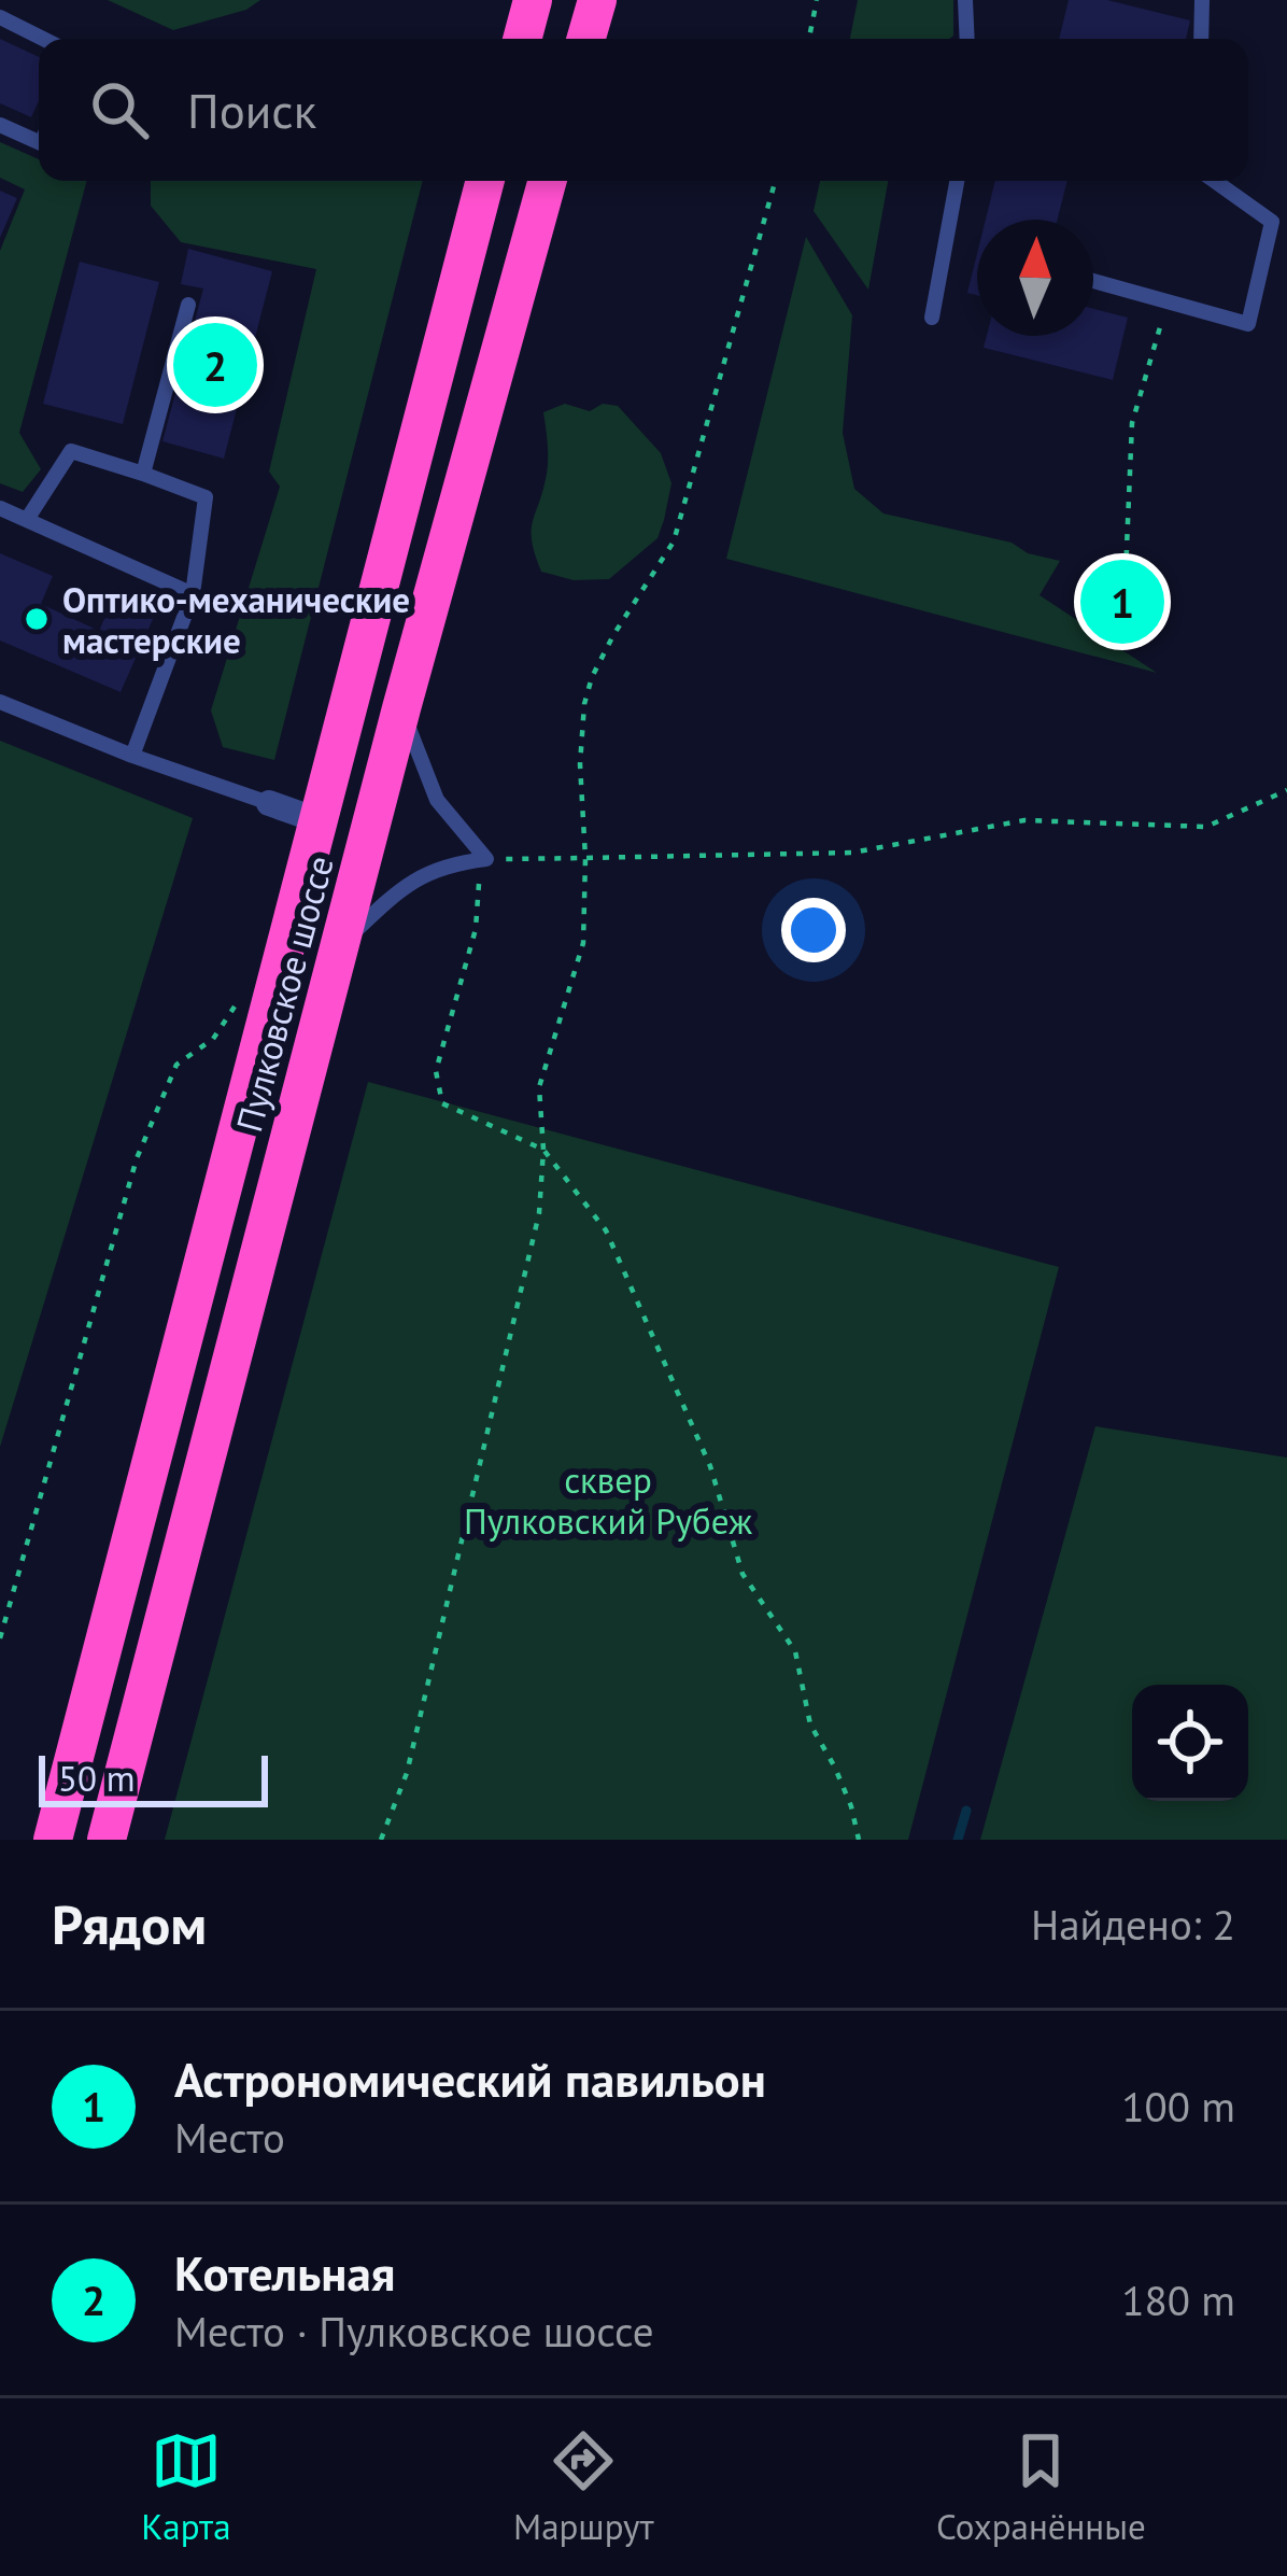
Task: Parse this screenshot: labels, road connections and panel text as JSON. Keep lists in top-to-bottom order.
{
  "streets": {
    "highway": ["Пулковское шоссе"]
  },
  "parks": ["сквер Пулковский Рубеж"],
  "places": ["Оптико-механические мастерские"],
  "scale_bar": "50 m",
  "north": "top",
  "page": {
    "search": "Поиск",
    "pins": ["2", "1"],
    "scale": "50 m",
    "heading": ["Рядом", "Найдено: 2"],
    "list": [
      {
        "mark": "1",
        "name": "Астрономический павильон",
        "note": "Место",
        "value": "100 m"
      },
      {
        "mark": "2",
        "name": "Котельная",
        "note": "Место · Пулковское шоссе",
        "value": "180 m"
      }
    ],
    "nav": ["Карта", "Маршрут", "Сохранённые"]
  }
}
